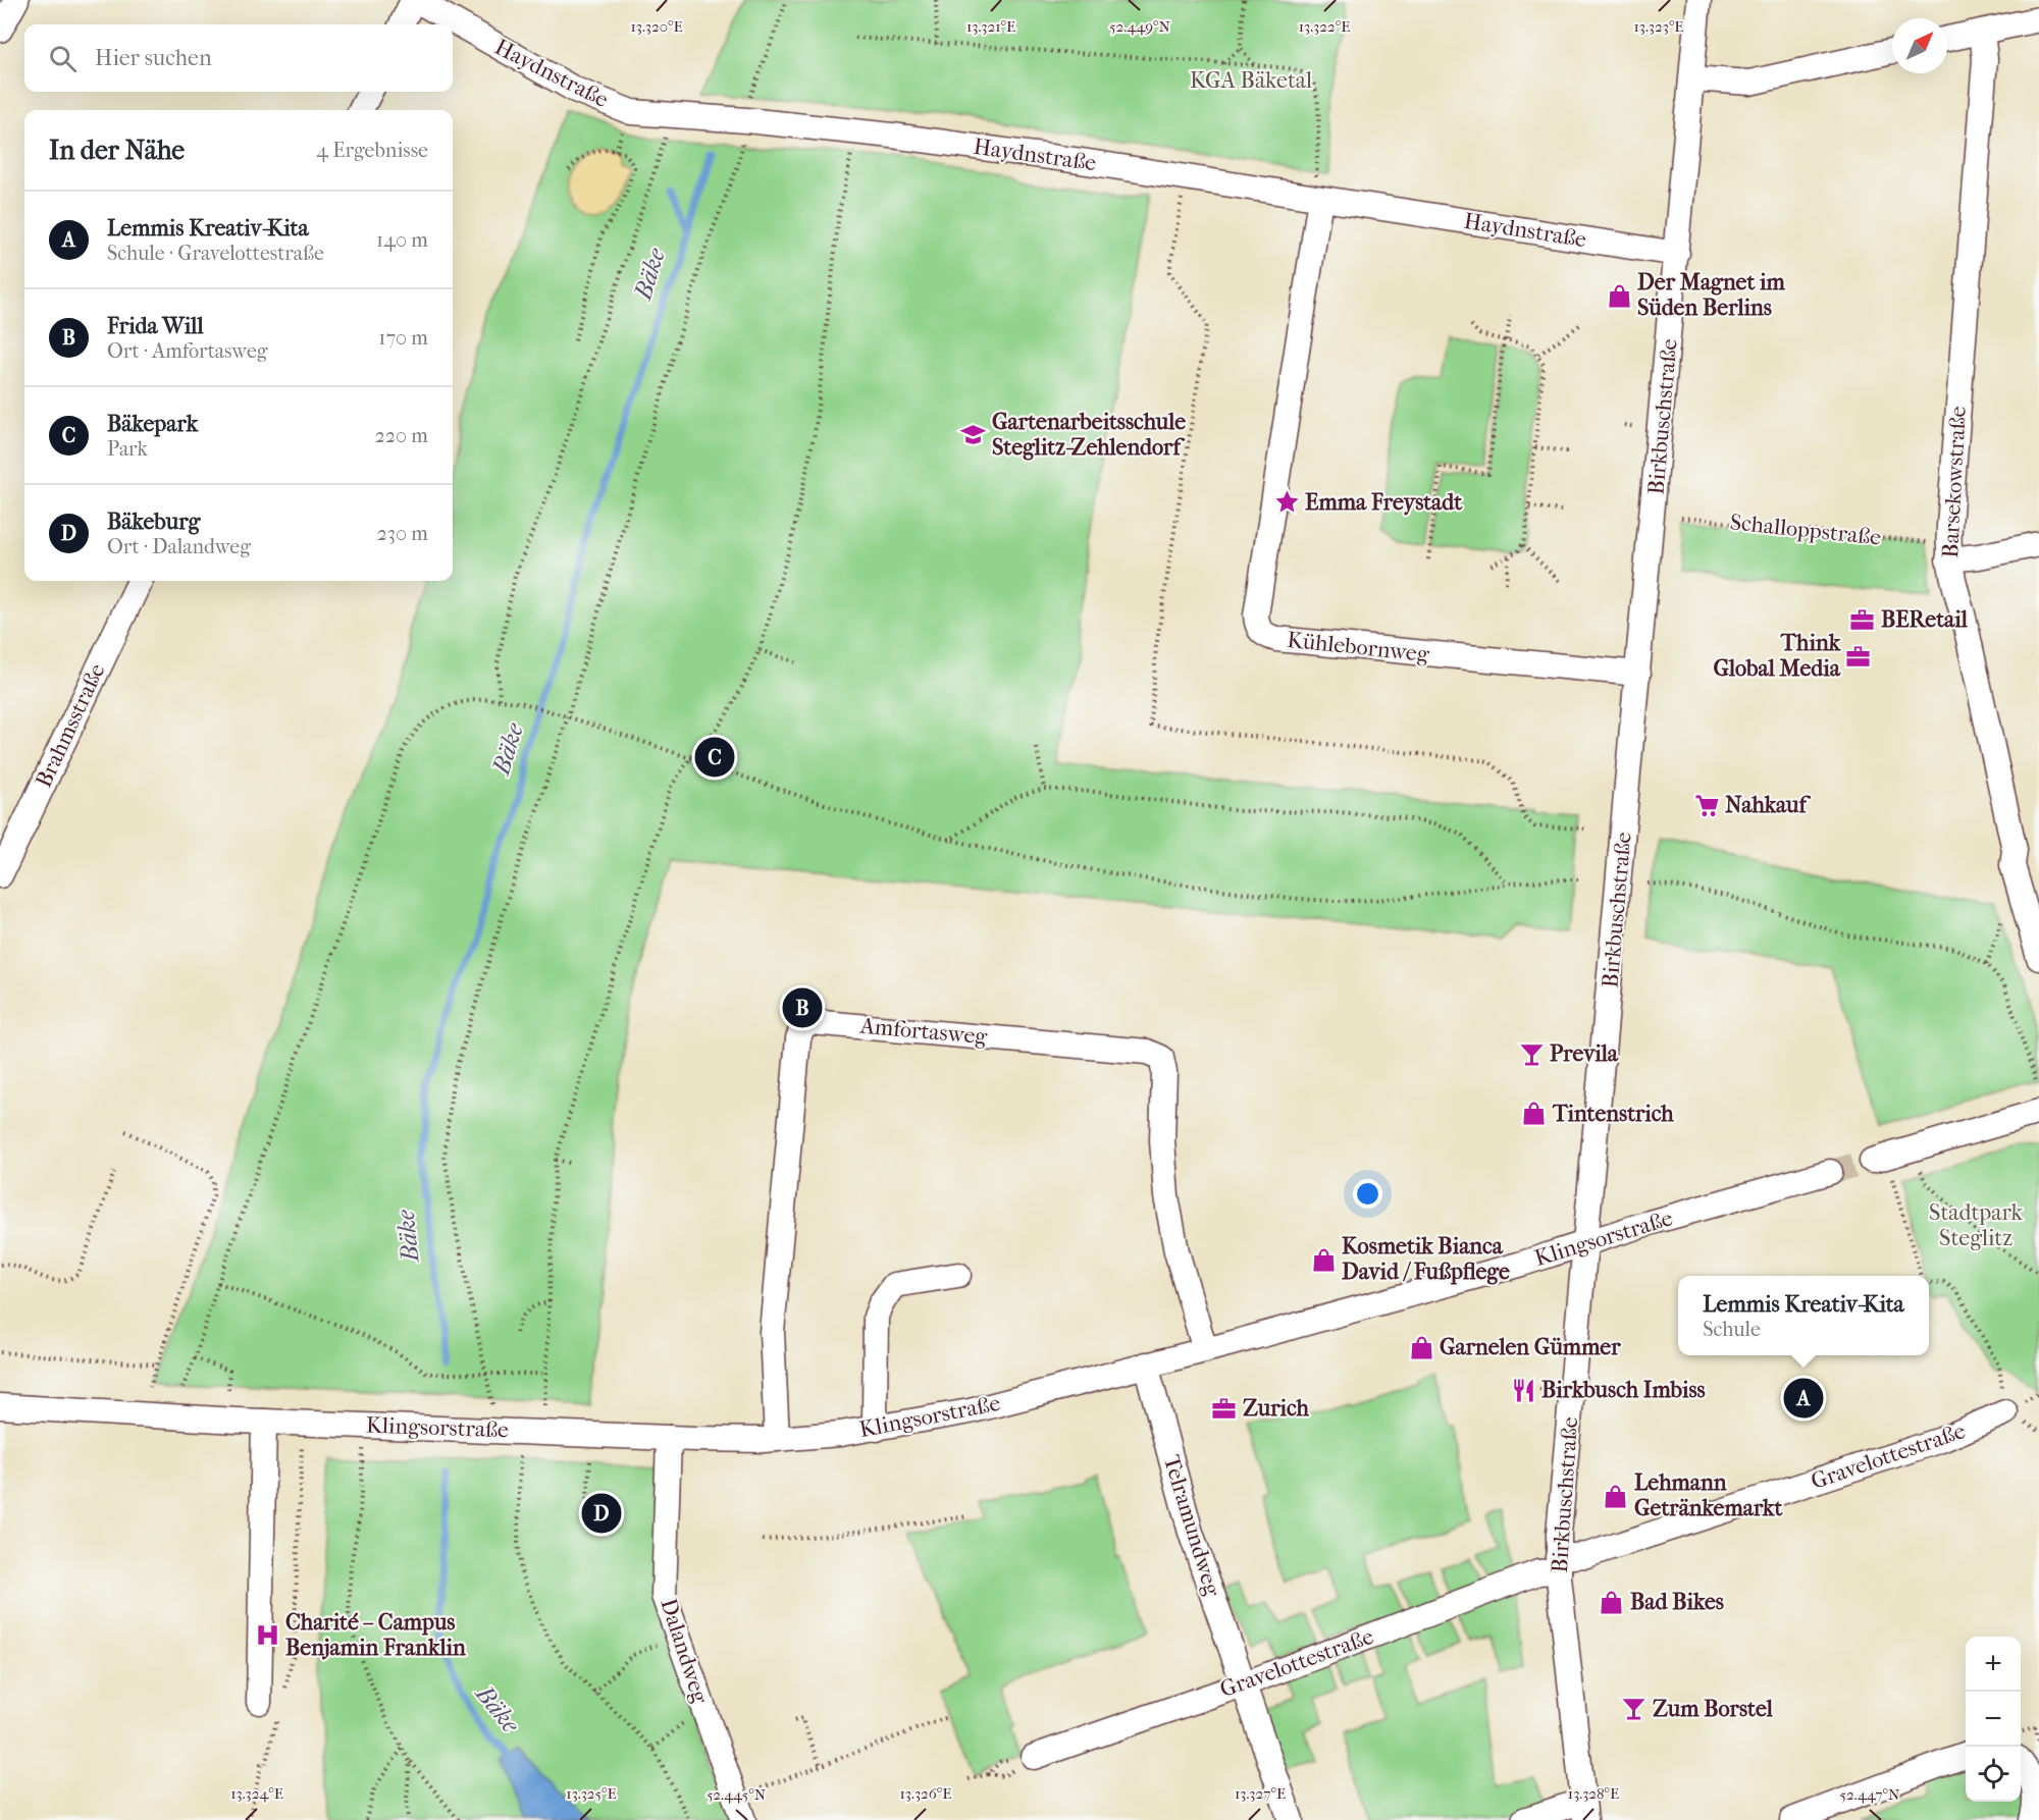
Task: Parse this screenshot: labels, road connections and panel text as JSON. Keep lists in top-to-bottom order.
{
  "streets": {
    "street": [
      "Haydnstraße",
      "Birkbuschstraße",
      "Barsekowstraße",
      "Kühlebornweg",
      "Brahmsstraße",
      "Amfortasweg",
      "Klingsorstraße",
      "Gravelottestraße",
      "Telramundweg",
      "Dalandweg"
    ],
    "path": ["Schalloppstraße"]
  },
  "crossings": [
    ["Haydnstraße", "Birkbuschstraße"],
    ["Haydnstraße", "Kühlebornweg"],
    ["Birkbuschstraße", "Kühlebornweg"],
    ["Birkbuschstraße", "Klingsorstraße"],
    ["Birkbuschstraße", "Gravelottestraße"],
    ["Amfortasweg", "Klingsorstraße"],
    ["Klingsorstraße", "Telramundweg"],
    ["Klingsorstraße", "Dalandweg"],
    ["Gravelottestraße", "Telramundweg"]
  ],
  "water": ["Bäke"],
  "parks": ["KGA Bäketal", "Stadtpark Steglitz"],
  "places": {
    "shop": [
      "Der Magnet im Süden Berlins",
      "Tintenstrich",
      "Kosmetik Bianca David / Fußpflege",
      "Garnelen Gümmer",
      "Lehmann Getränkemarkt",
      "Bad Bikes"
    ],
    "school or university": ["Gartenarbeitsschule Steglitz-Zehlendorf"],
    "place": ["Emma Freystadt"],
    "office": ["BERetail", "Think Global Media", "Zurich"],
    "supermarket": ["Nahkauf"],
    "bar": ["Previla", "Zum Borstel"],
    "restaurant": ["Birkbusch Imbiss"],
    "hospital": ["Charité – Campus Benjamin Franklin"]
  },
  "north": "top right",
  "page": {
    "search": "Hier suchen",
    "heading": ["In der Nähe", "4 Ergebnisse"],
    "list": [
      {
        "mark": "A",
        "name": "Lemmis Kreativ-Kita",
        "note": "Schule · Gravelottestraße",
        "value": "140 m"
      },
      {
        "mark": "B",
        "name": "Frida Will",
        "note": "Ort · Amfortasweg",
        "value": "170 m"
      },
      {
        "mark": "C",
        "name": "Bäkepark",
        "note": "Park",
        "value": "220 m"
      },
      {
        "mark": "D",
        "name": "Bäkeburg",
        "note": "Ort · Dalandweg",
        "value": "230 m"
      }
    ],
    "pins": [
      "C",
      "B",
      "A",
      "D"
    ],
    "popup": ["Lemmis Kreativ-Kita", "Schule"],
    "map_buttons": ["+", "−"]
  },
  "coordinates": [
    "52.449°N",
    "13.320°E",
    "13.321°E",
    "13.322°E",
    "13.323°E",
    "13.324°E",
    "13.325°E",
    "13.326°E",
    "13.327°E",
    "13.328°E",
    "52.445°N",
    "52.447°N"
  ]
}
